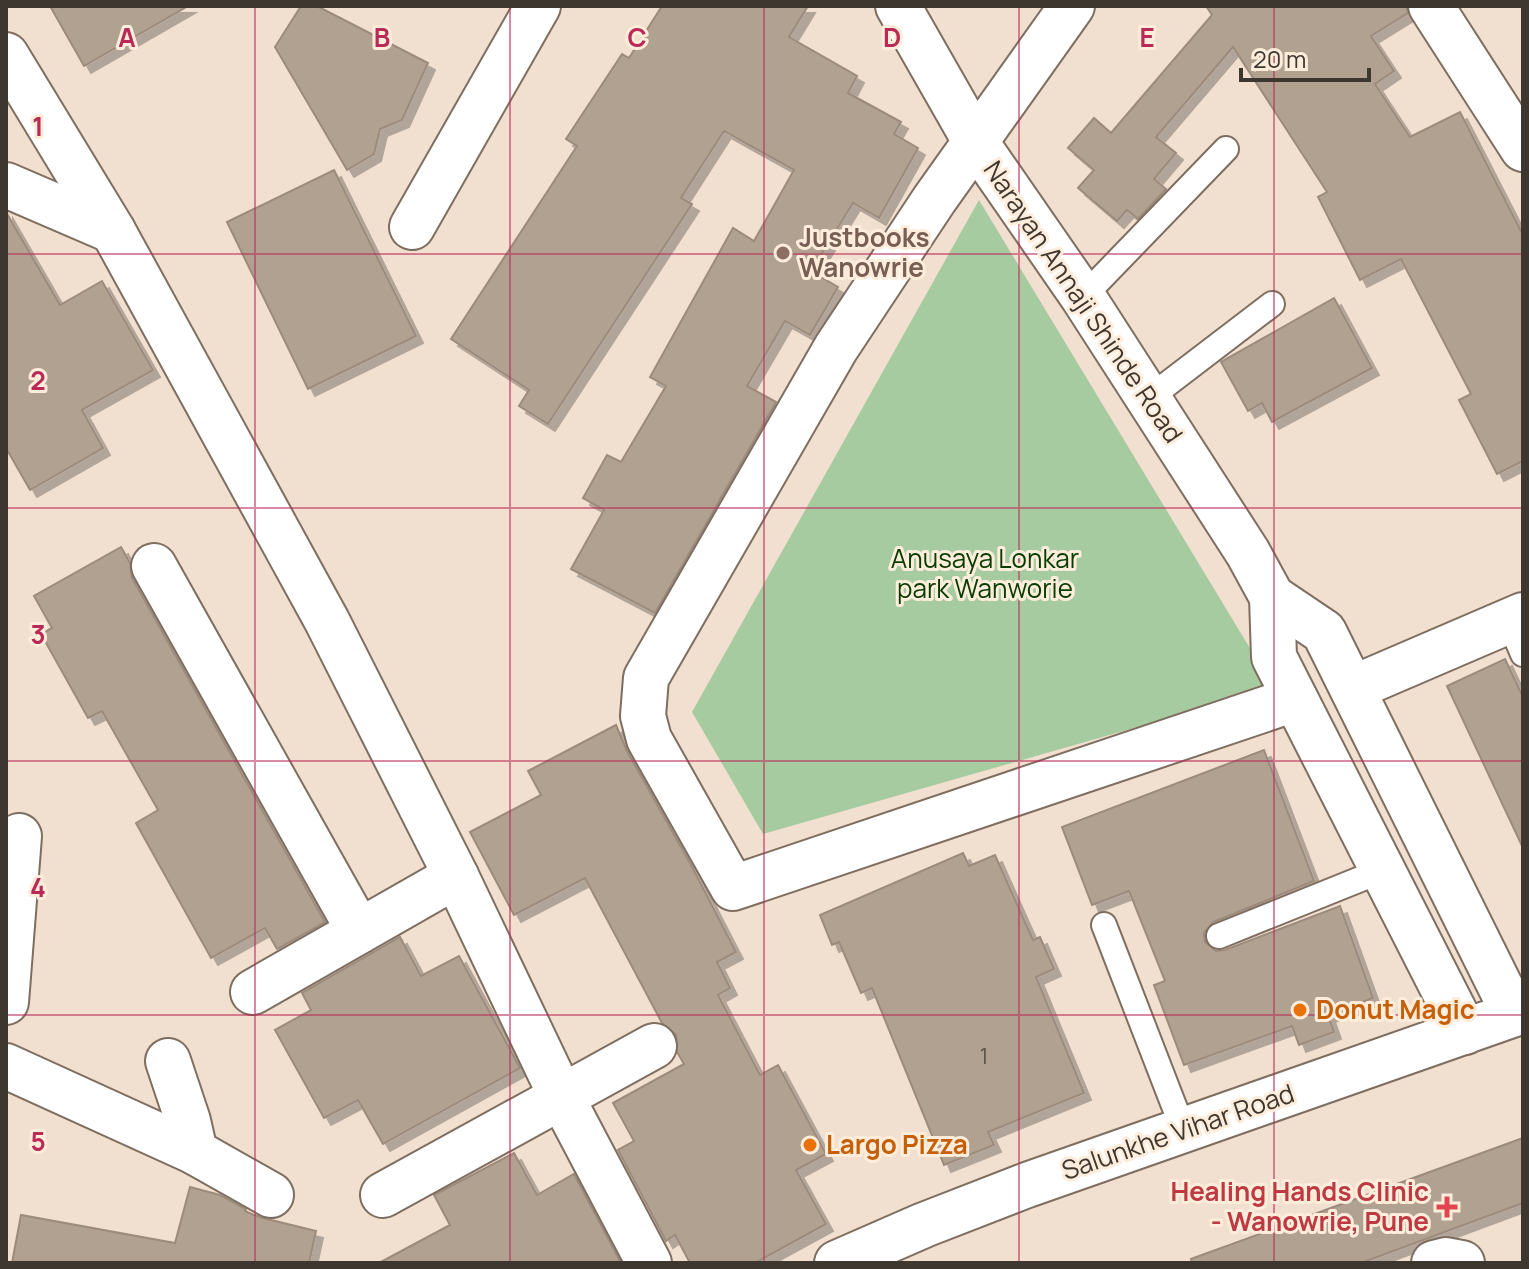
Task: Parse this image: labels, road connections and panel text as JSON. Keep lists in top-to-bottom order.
{
  "streets": {
    "street": ["Narayan Annaji Shinde Road", "Salunkhe Vihar Road"]
  },
  "crossings": [
    ["Narayan Annaji Shinde Road", "Salunkhe Vihar Road"]
  ],
  "parks": ["Anusaya Lonkar park Wanworie"],
  "places": {
    "other": ["Justbooks Wanowrie", "Donut Magic", "Largo Pizza"],
    "health": ["Healing Hands Clinic - Wanowrie, Pune"]
  },
  "house_numbers": ["1"],
  "scale_bar": "20 m",
  "grid": {
    "columns": [
      "A",
      "B",
      "C",
      "D",
      "E"
    ],
    "rows": [
      "1",
      "2",
      "3",
      "4",
      "5"
    ]
  }
}
